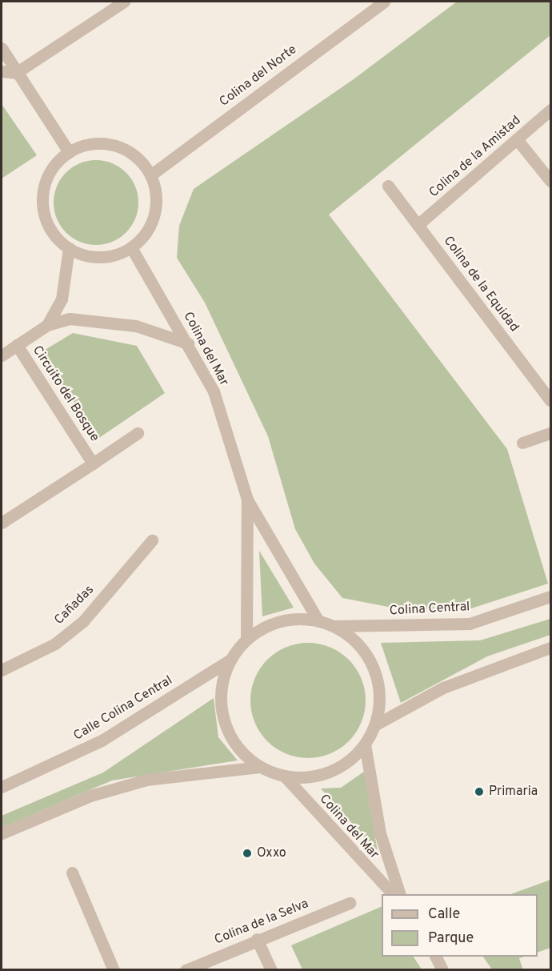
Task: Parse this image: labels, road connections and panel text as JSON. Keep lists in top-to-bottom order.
{
  "streets": {
    "street": [
      "Colina del Norte",
      "Colina de la Amistad",
      "Colina de la Equidad",
      "Colina del Mar",
      "Circuito del Bosque",
      "Cañadas",
      "Colina Central",
      "Calle Colina Central",
      "Colina de la Selva"
    ]
  },
  "crossings": [
    ["Colina del Norte", "Colina del Mar"],
    ["Colina del Norte", "Circuito del Bosque"],
    ["Colina de la Amistad", "Colina de la Equidad"],
    ["Colina del Mar", "Circuito del Bosque"],
    ["Colina del Mar", "Colina Central"],
    ["Colina del Mar", "Calle Colina Central"],
    ["Colina Central", "Calle Colina Central"]
  ],
  "places": ["Primaria", "Oxxo"],
  "legend": ["Calle", "Parque"]
}
